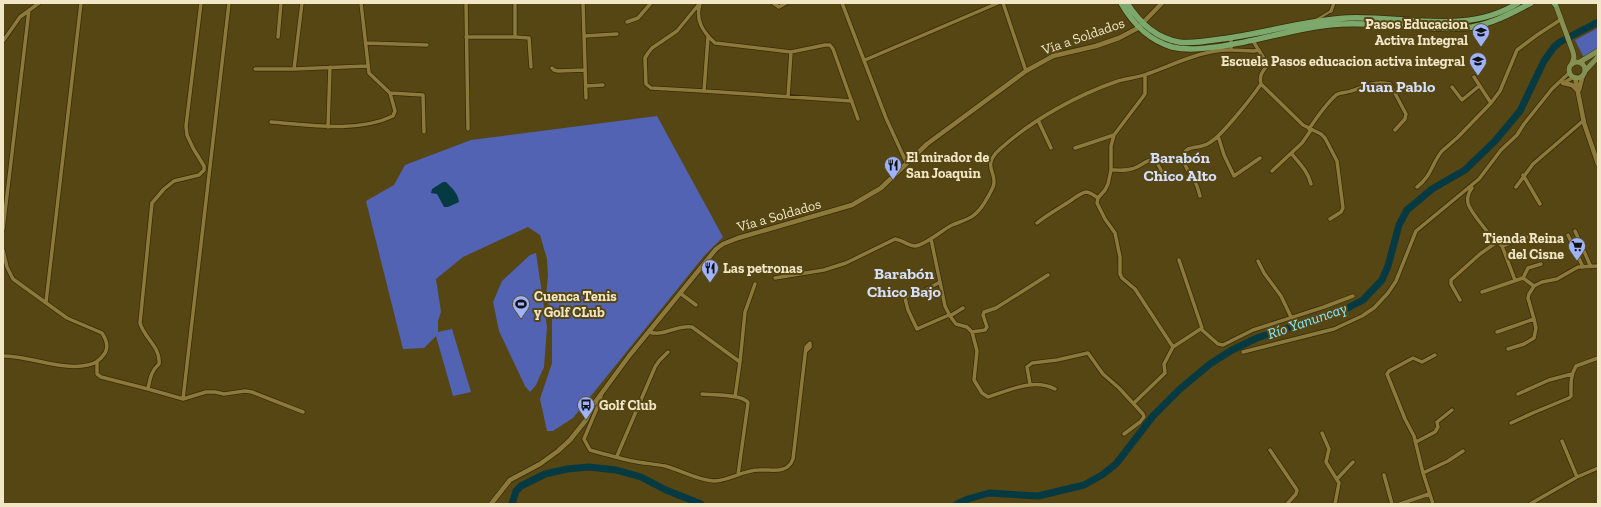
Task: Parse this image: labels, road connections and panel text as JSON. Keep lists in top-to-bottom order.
{
  "streets": {
    "street": ["Vía a Soldados"]
  },
  "districts": ["Juan Pablo", "Barabón Chico Alto", "Barabón Chico Bajo"],
  "water": ["Río Yanuncay"],
  "places": {
    "school or university": ["Pasos Educacion Activa Integral", "Escuela Pasos educacion activa integral"],
    "restaurant": ["El mirador de San Joaquin", "Las petronas"],
    "supermarket": ["Tienda Reina del Cisne"],
    "sports": ["Cuenca Tenis y Golf CLub"],
    "bus stop": ["Golf Club"]
  }
}
